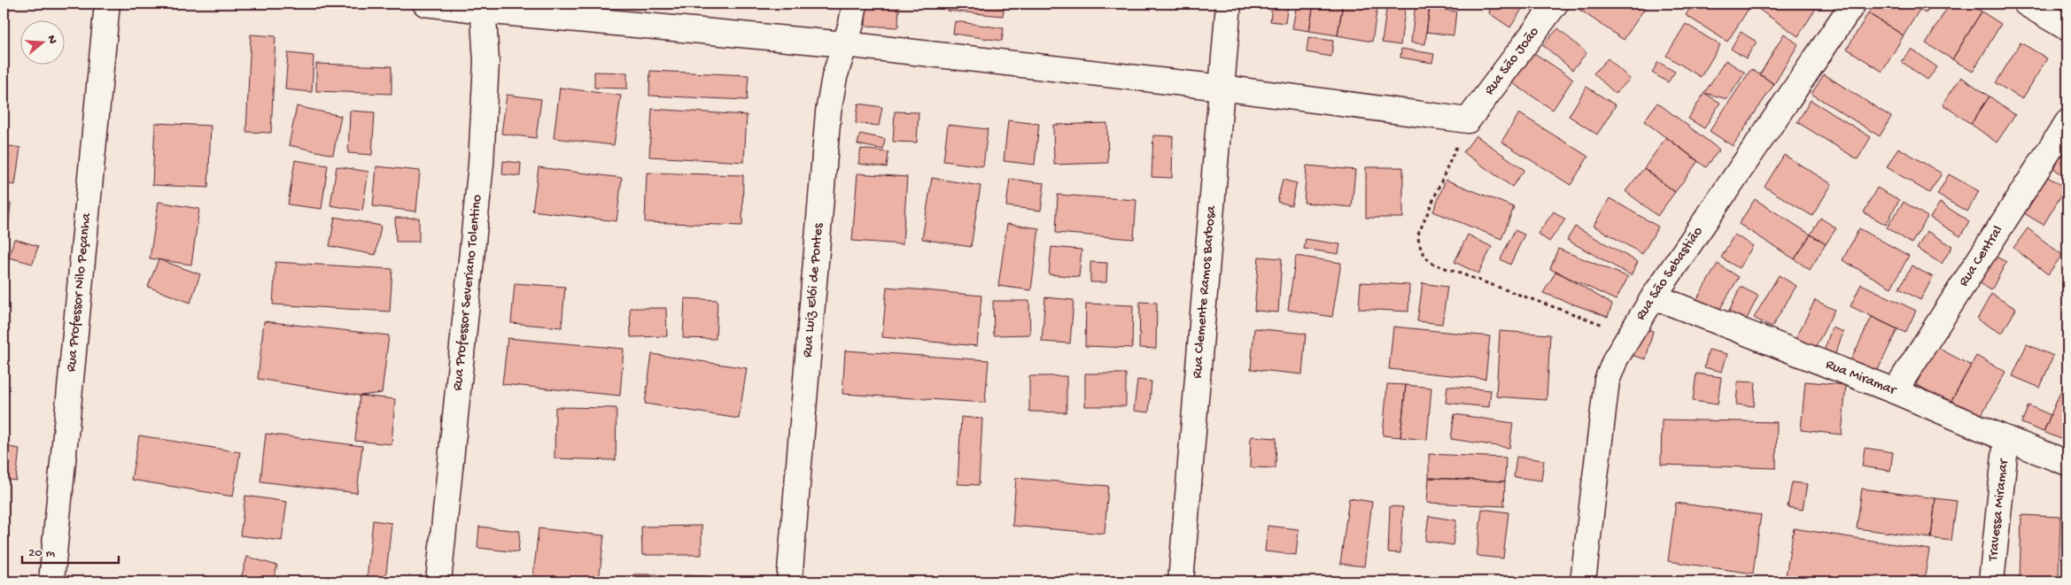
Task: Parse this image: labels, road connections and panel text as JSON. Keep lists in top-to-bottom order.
{
  "streets": {
    "street": [
      "Rua São João",
      "Rua Central",
      "Rua São Sebastião",
      "Rua Luiz Elói de Pontes",
      "Rua Professor Nilo Peçanha",
      "Rua Professor Severiano Tolentino",
      "Rua Clemente Ramos Barbosa",
      "Rua Miramar",
      "Travessa Miramar"
    ]
  },
  "crossings": [
    ["Rua Central", "Rua Miramar"],
    ["Rua São Sebastião", "Rua Miramar"],
    ["Rua Miramar", "Travessa Miramar"]
  ],
  "scale_bar": "20 m",
  "north": "right"
}
